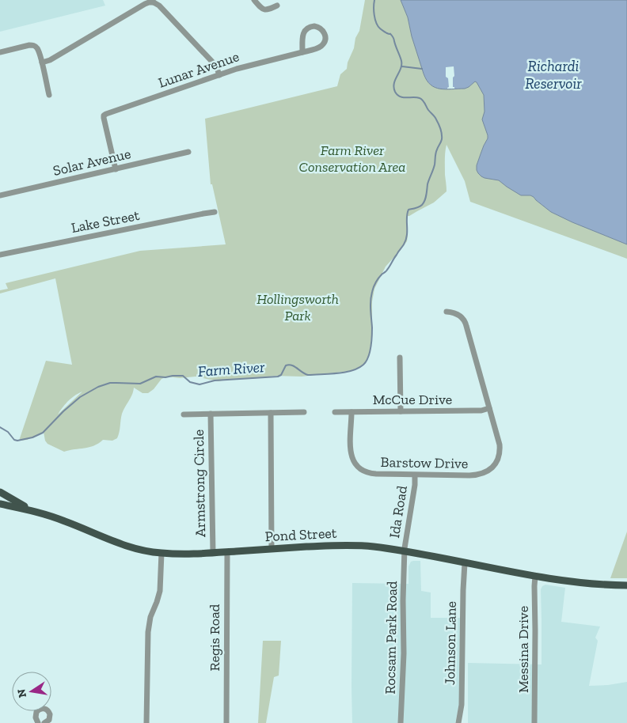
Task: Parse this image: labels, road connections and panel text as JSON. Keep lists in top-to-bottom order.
{
  "streets": {
    "main road": ["Pond Street"],
    "street": [
      "Lunar Avenue",
      "Solar Avenue",
      "Lake Street",
      "McCue Drive",
      "Barstow Drive",
      "Armstrong Circle",
      "Ida Road",
      "Regis Road",
      "Rocsam Park Road",
      "Johnson Lane",
      "Messina Drive"
    ]
  },
  "crossings": [
    ["Lunar Avenue", "Solar Avenue"],
    ["McCue Drive", "Barstow Drive"],
    ["Barstow Drive", "Ida Road"],
    ["Armstrong Circle", "Pond Street"],
    ["Ida Road", "Pond Street"],
    ["Ida Road", "Rocsam Park Road"],
    ["Pond Street", "Regis Road"],
    ["Pond Street", "Rocsam Park Road"],
    ["Pond Street", "Johnson Lane"],
    ["Pond Street", "Messina Drive"]
  ],
  "water": ["Richardi Reservoir", "Farm River"],
  "parks": ["Farm River Conservation Area", "Hollingsworth Park"],
  "north": "left"
}
